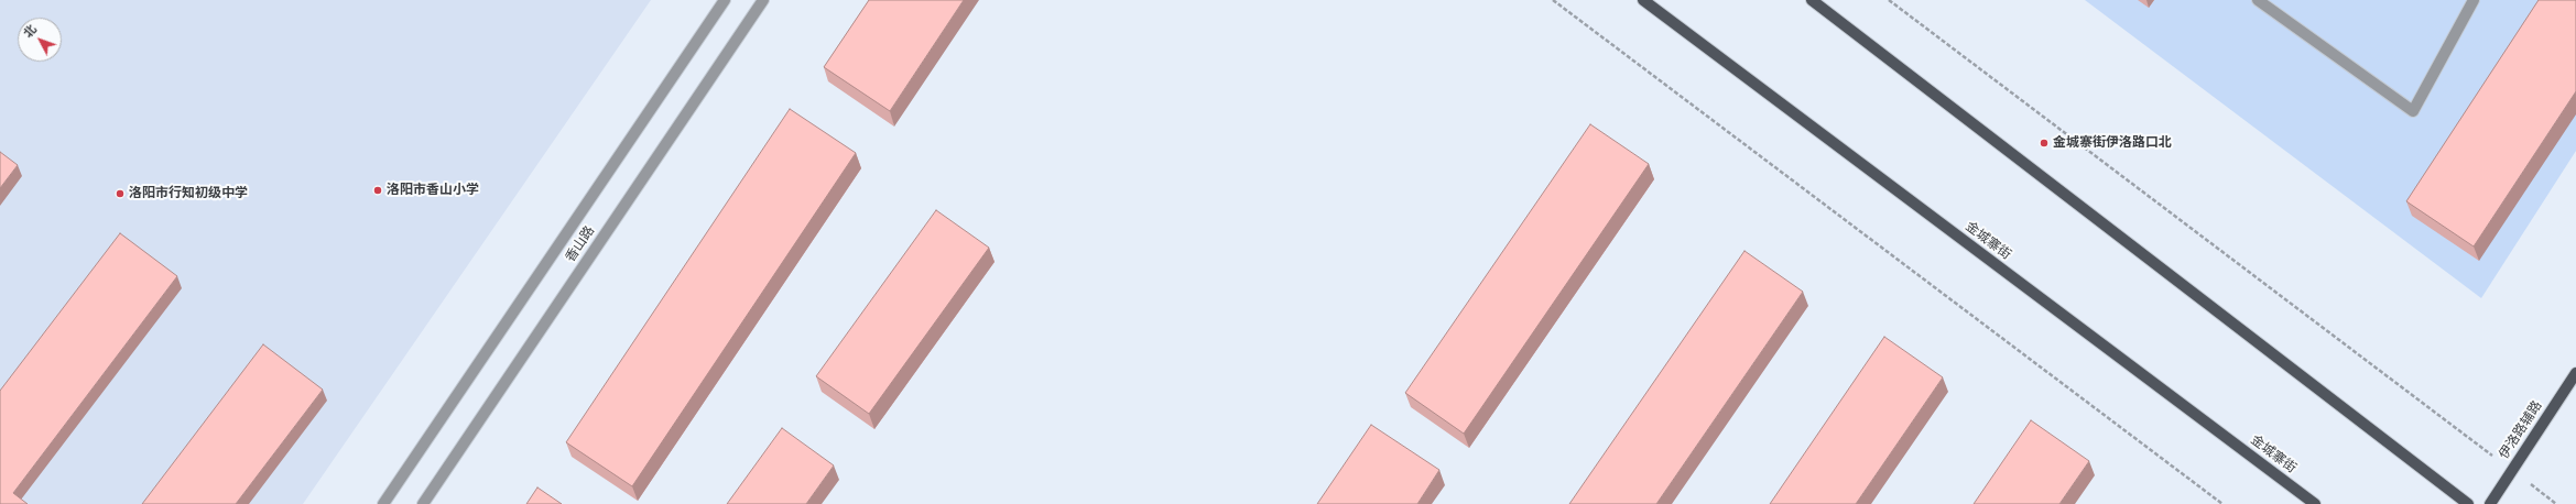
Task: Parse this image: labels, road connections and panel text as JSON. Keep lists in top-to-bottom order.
{
  "streets": {
    "main road": ["金城寨街", "伊洛路辅路"],
    "street": ["香山路"]
  },
  "places": ["金城寨街伊洛路口北", "洛阳市香山小学", "洛阳市行知初级中学"],
  "north": "top left"
}
